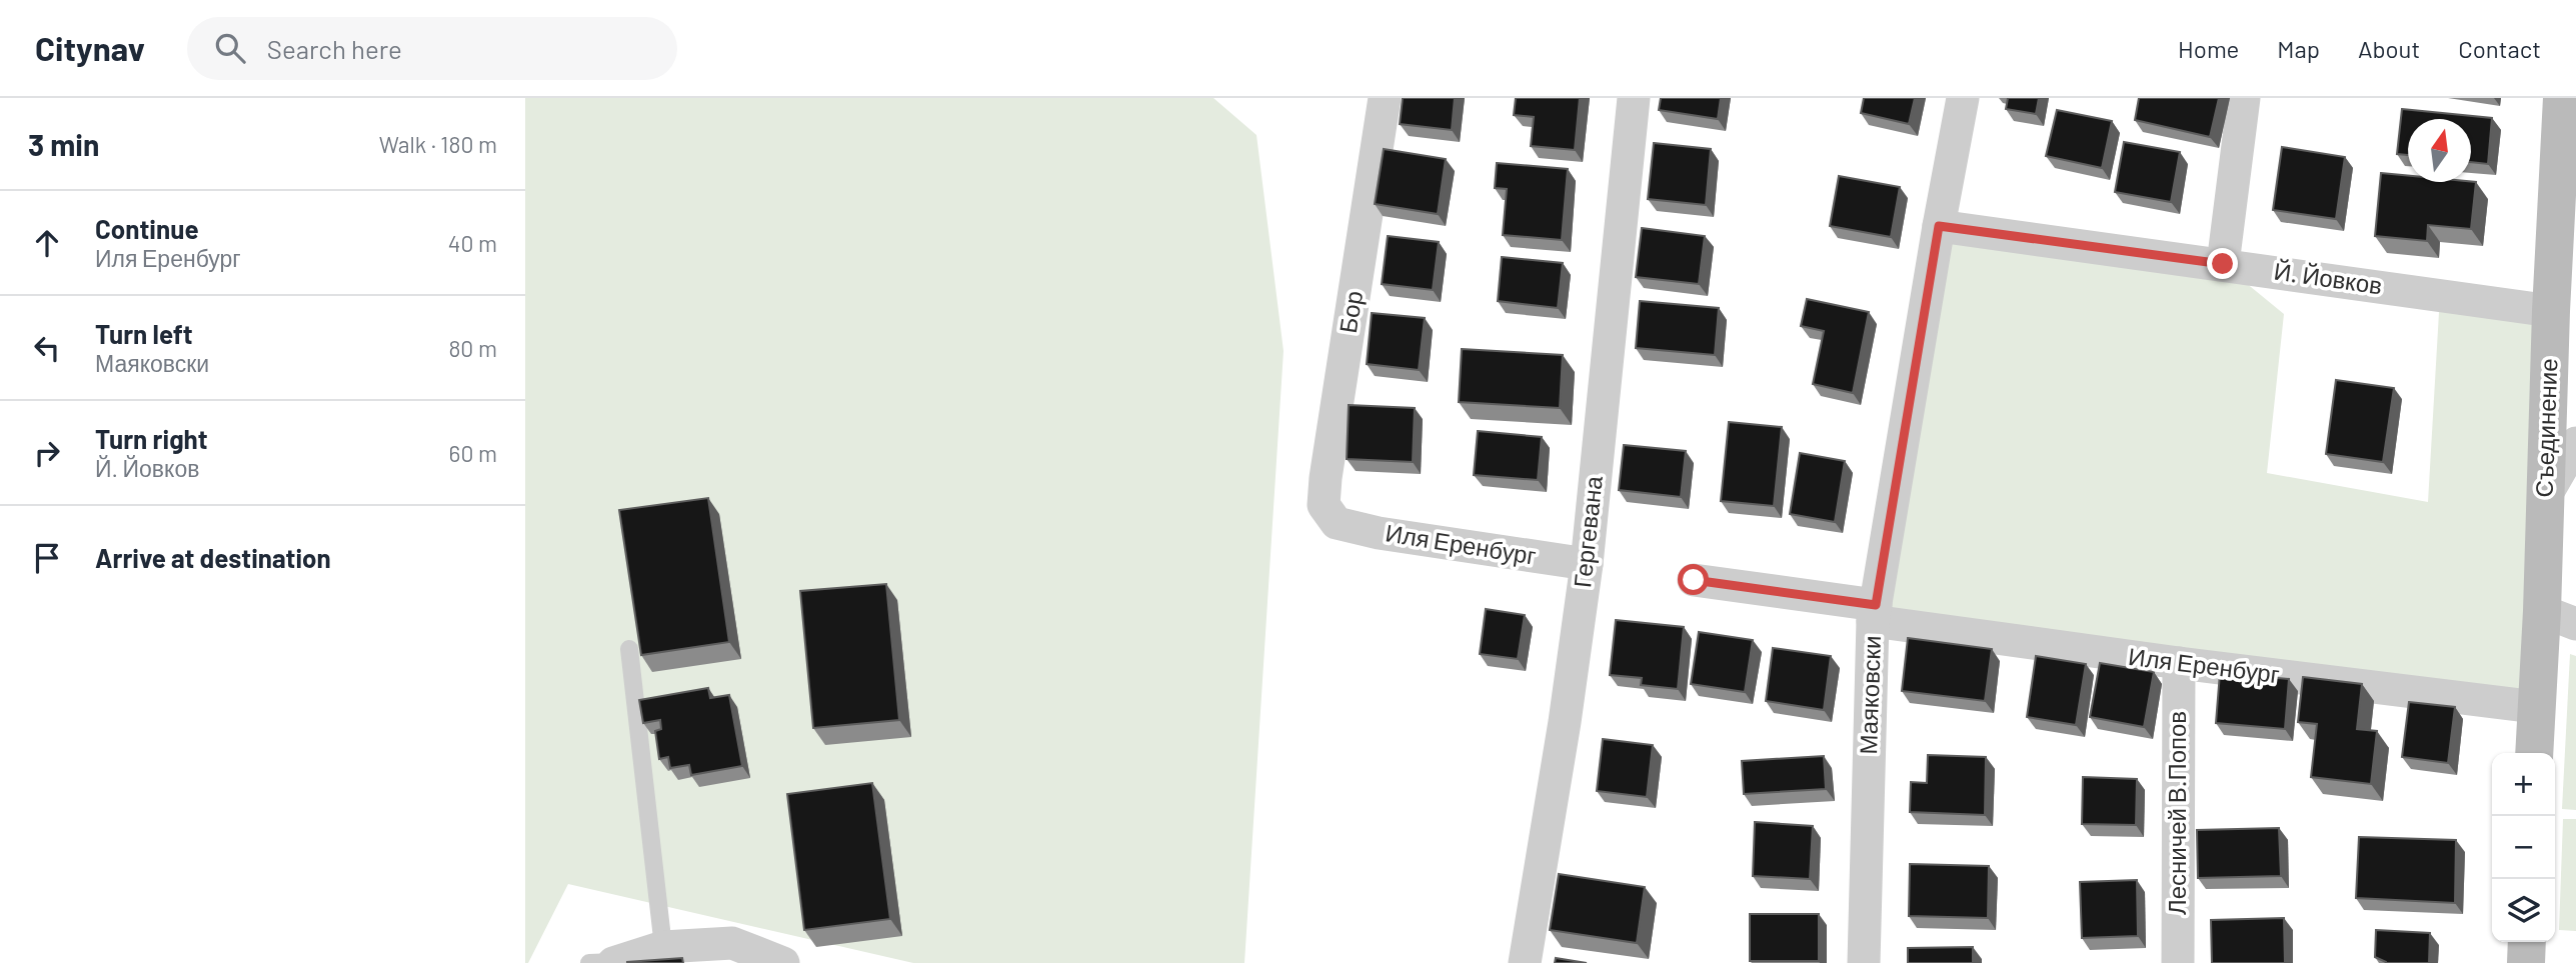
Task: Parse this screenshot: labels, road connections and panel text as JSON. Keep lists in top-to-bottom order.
{
  "streets": {
    "street": [
      "Й. Йовков",
      "Бор",
      "Съединение",
      "Гергевана",
      "Иля Еренбург",
      "Маяковски",
      "Лесничей В.Попов"
    ]
  },
  "crossings": [
    ["Й. Йовков", "Съединение"],
    ["Й. Йовков", "Маяковски"],
    ["Бор", "Иля Еренбург"],
    ["Съединение", "Иля Еренбург"],
    ["Гергевана", "Иля Еренбург"],
    ["Иля Еренбург", "Маяковски"],
    ["Иля Еренбург", "Лесничей В.Попов"]
  ],
  "north": "top",
  "page": {
    "header": "Citynav",
    "search": "Search here",
    "nav": [
      "Home",
      "Map",
      "About",
      "Contact"
    ],
    "heading": ["3 min", "Walk · 180 m"],
    "list": [
      ["Continue", "Иля Еренбург", "40 m"],
      ["Turn left", "Маяковски", "80 m"],
      ["Turn right", "Й. Йовков", "60 m"],
      "Arrive at destination"
    ],
    "map_buttons": ["+", "−"]
  }
}
